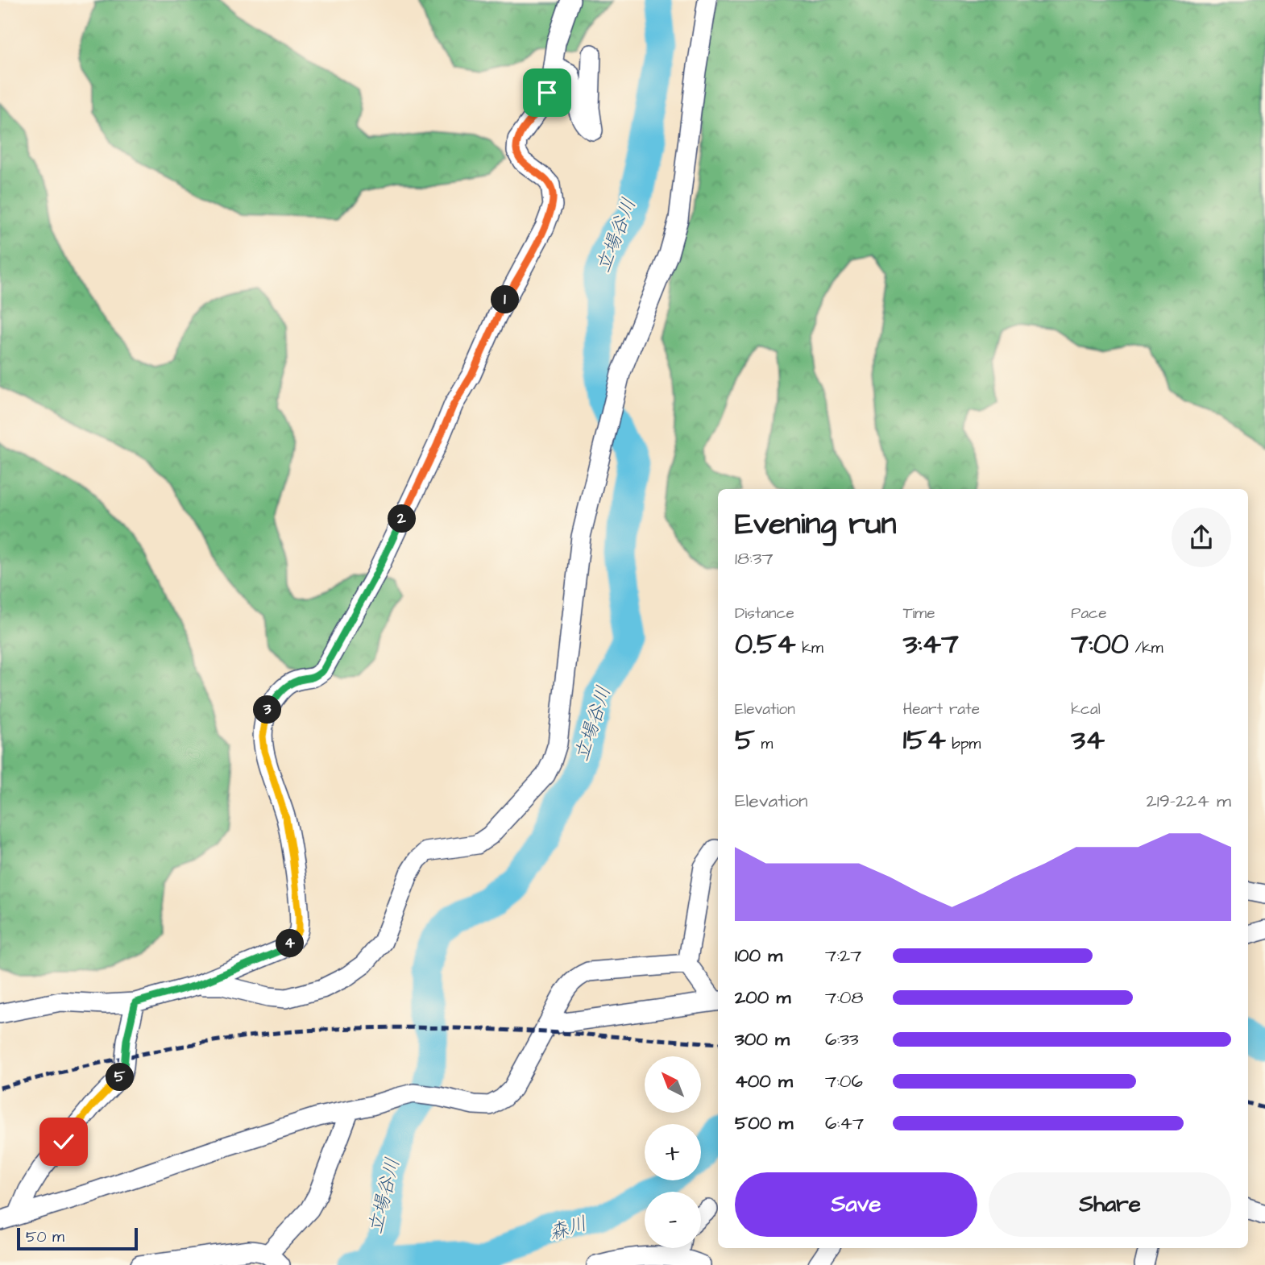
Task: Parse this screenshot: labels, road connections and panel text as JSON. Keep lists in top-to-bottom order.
{
  "water": ["立場谷川", "森川"],
  "scale_bar": "50 m",
  "north": "top left",
  "page": {
    "pins": [
      "1",
      "2",
      "3",
      "4",
      "5"
    ],
    "heading": ["Evening run", "18:37"],
    "stats": [
      ["Distance", "0.54 km"],
      ["Time", "3:47"],
      ["Pace", "7:00 /km"],
      ["Elevation", "5 m"],
      ["Heart rate", "154 bpm"],
      ["kcal", "34"]
    ],
    "chart": ["Elevation", "219–224 m"],
    "list": [
      {
        "name": "100 m",
        "note": "7:27"
      },
      {
        "name": "200 m",
        "note": "7:08"
      },
      {
        "name": "300 m",
        "note": "6:33"
      },
      {
        "name": "400 m",
        "note": "7:06"
      },
      {
        "name": "500 m",
        "note": "6:47"
      }
    ],
    "map_buttons": ["+", "−"],
    "buttons": ["Save", "Share"],
    "scale": "50 m"
  }
}
